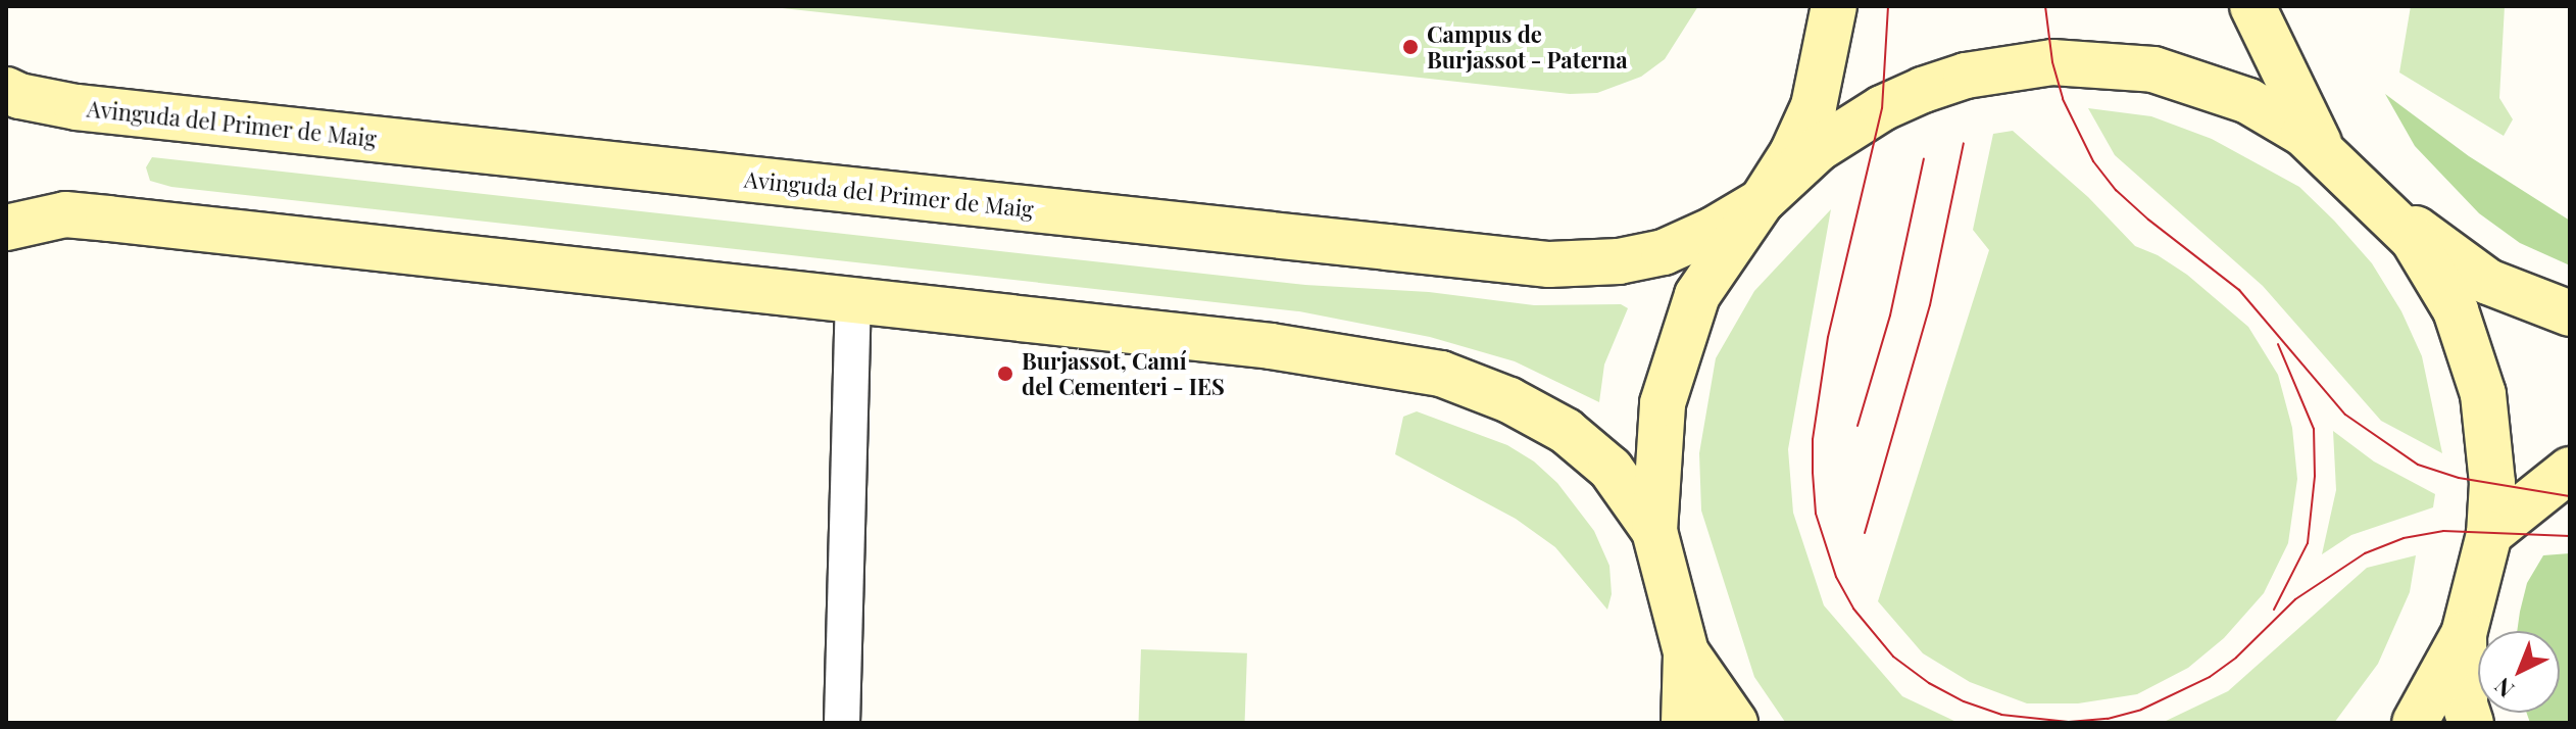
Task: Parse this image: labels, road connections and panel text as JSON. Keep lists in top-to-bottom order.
{
  "streets": {
    "main road": ["Avinguda del Primer de Maig"]
  },
  "places": ["Campus de Burjassot - Paterna", "Burjassot, Camí del Cementeri - IES"],
  "north": "bottom left"
}
